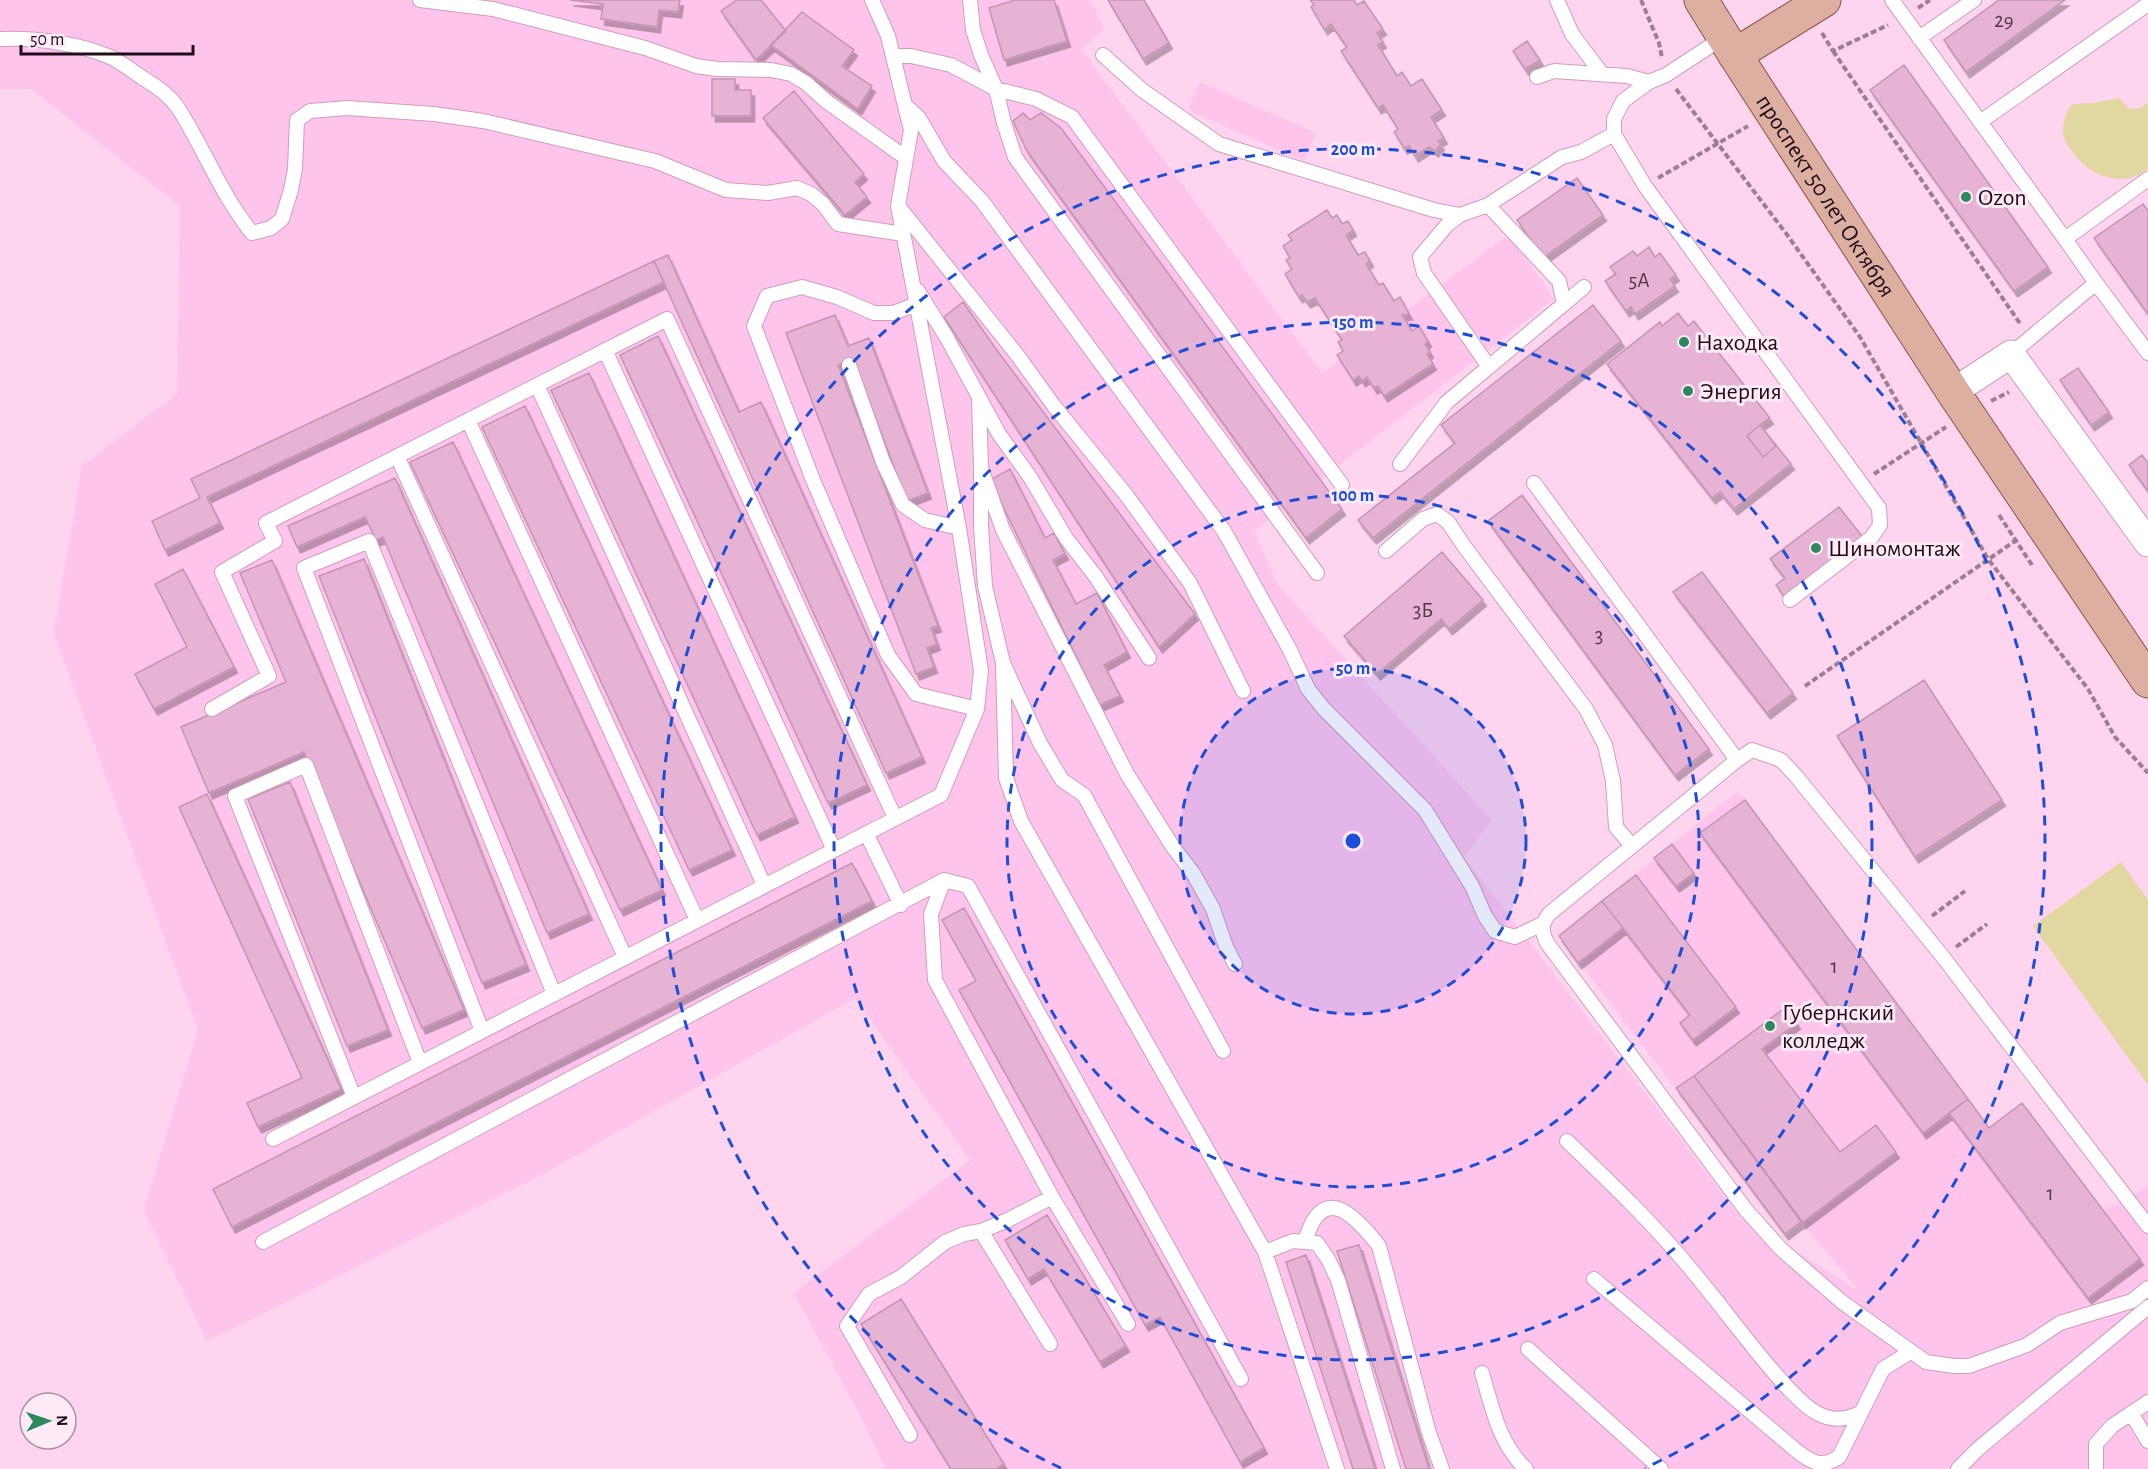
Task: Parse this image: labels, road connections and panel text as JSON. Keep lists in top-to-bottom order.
{
  "streets": {
    "main road": ["проспект 50 лет Октября"]
  },
  "places": [
    "Ozon",
    "Находка",
    "Энергия",
    "Шиномонтаж",
    "Губернский колледж"
  ],
  "house_numbers": [
    "29",
    "5А",
    "3Б",
    "3",
    "1",
    "1"
  ],
  "scale_bar": "50 m",
  "north": "right",
  "rings": [
    "200 m",
    "150 m",
    "100 m",
    "50 m"
  ]
}
